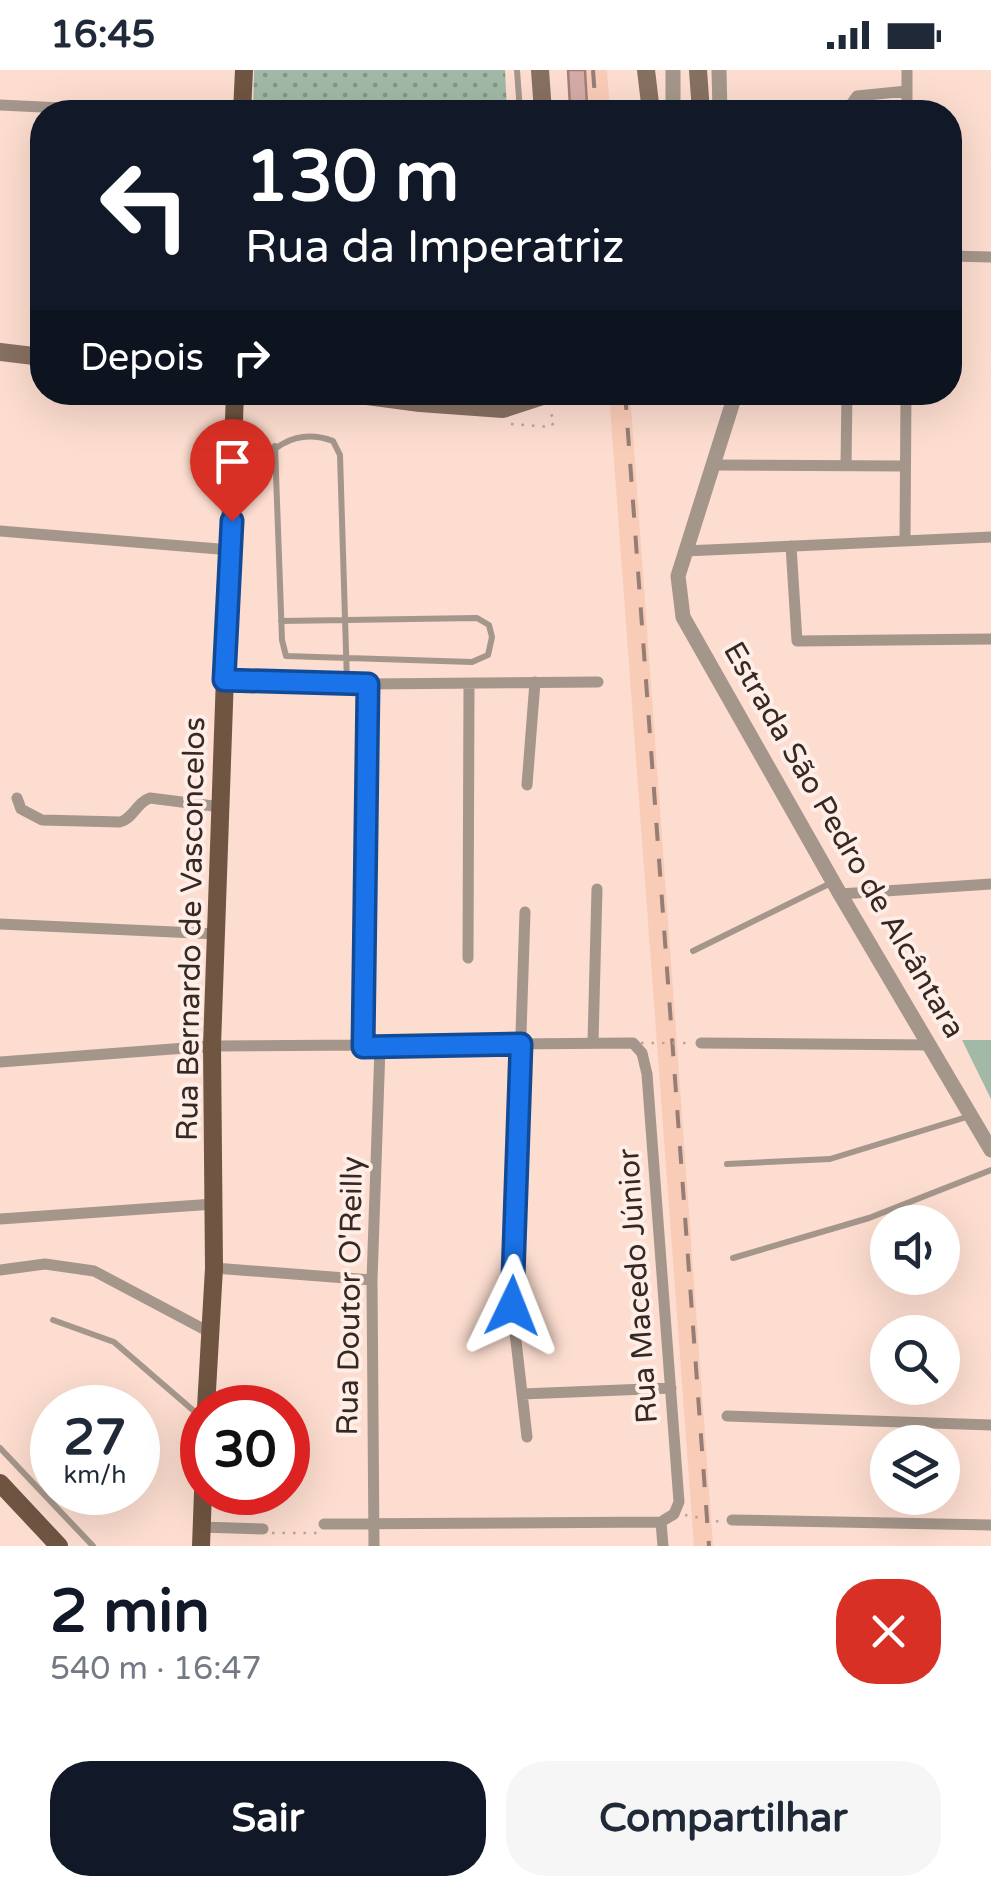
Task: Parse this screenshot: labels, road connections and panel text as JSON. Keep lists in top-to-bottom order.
{
  "streets": {
    "main road": ["Rua Bernardo de Vasconcelos"],
    "street": ["Estrada São Pedro de Alcântara", "Rua Macedo Júnior", "Rua Doutor O'Reilly"]
  },
  "page": {
    "status": "16:45",
    "turn": ["130 m", "Rua da Imperatriz"],
    "then": "Depois",
    "speed": "27 km/h",
    "limit": "30",
    "heading": ["2 min", "540 m · 16:47"],
    "buttons": ["Sair", "Compartilhar"]
  }
}
